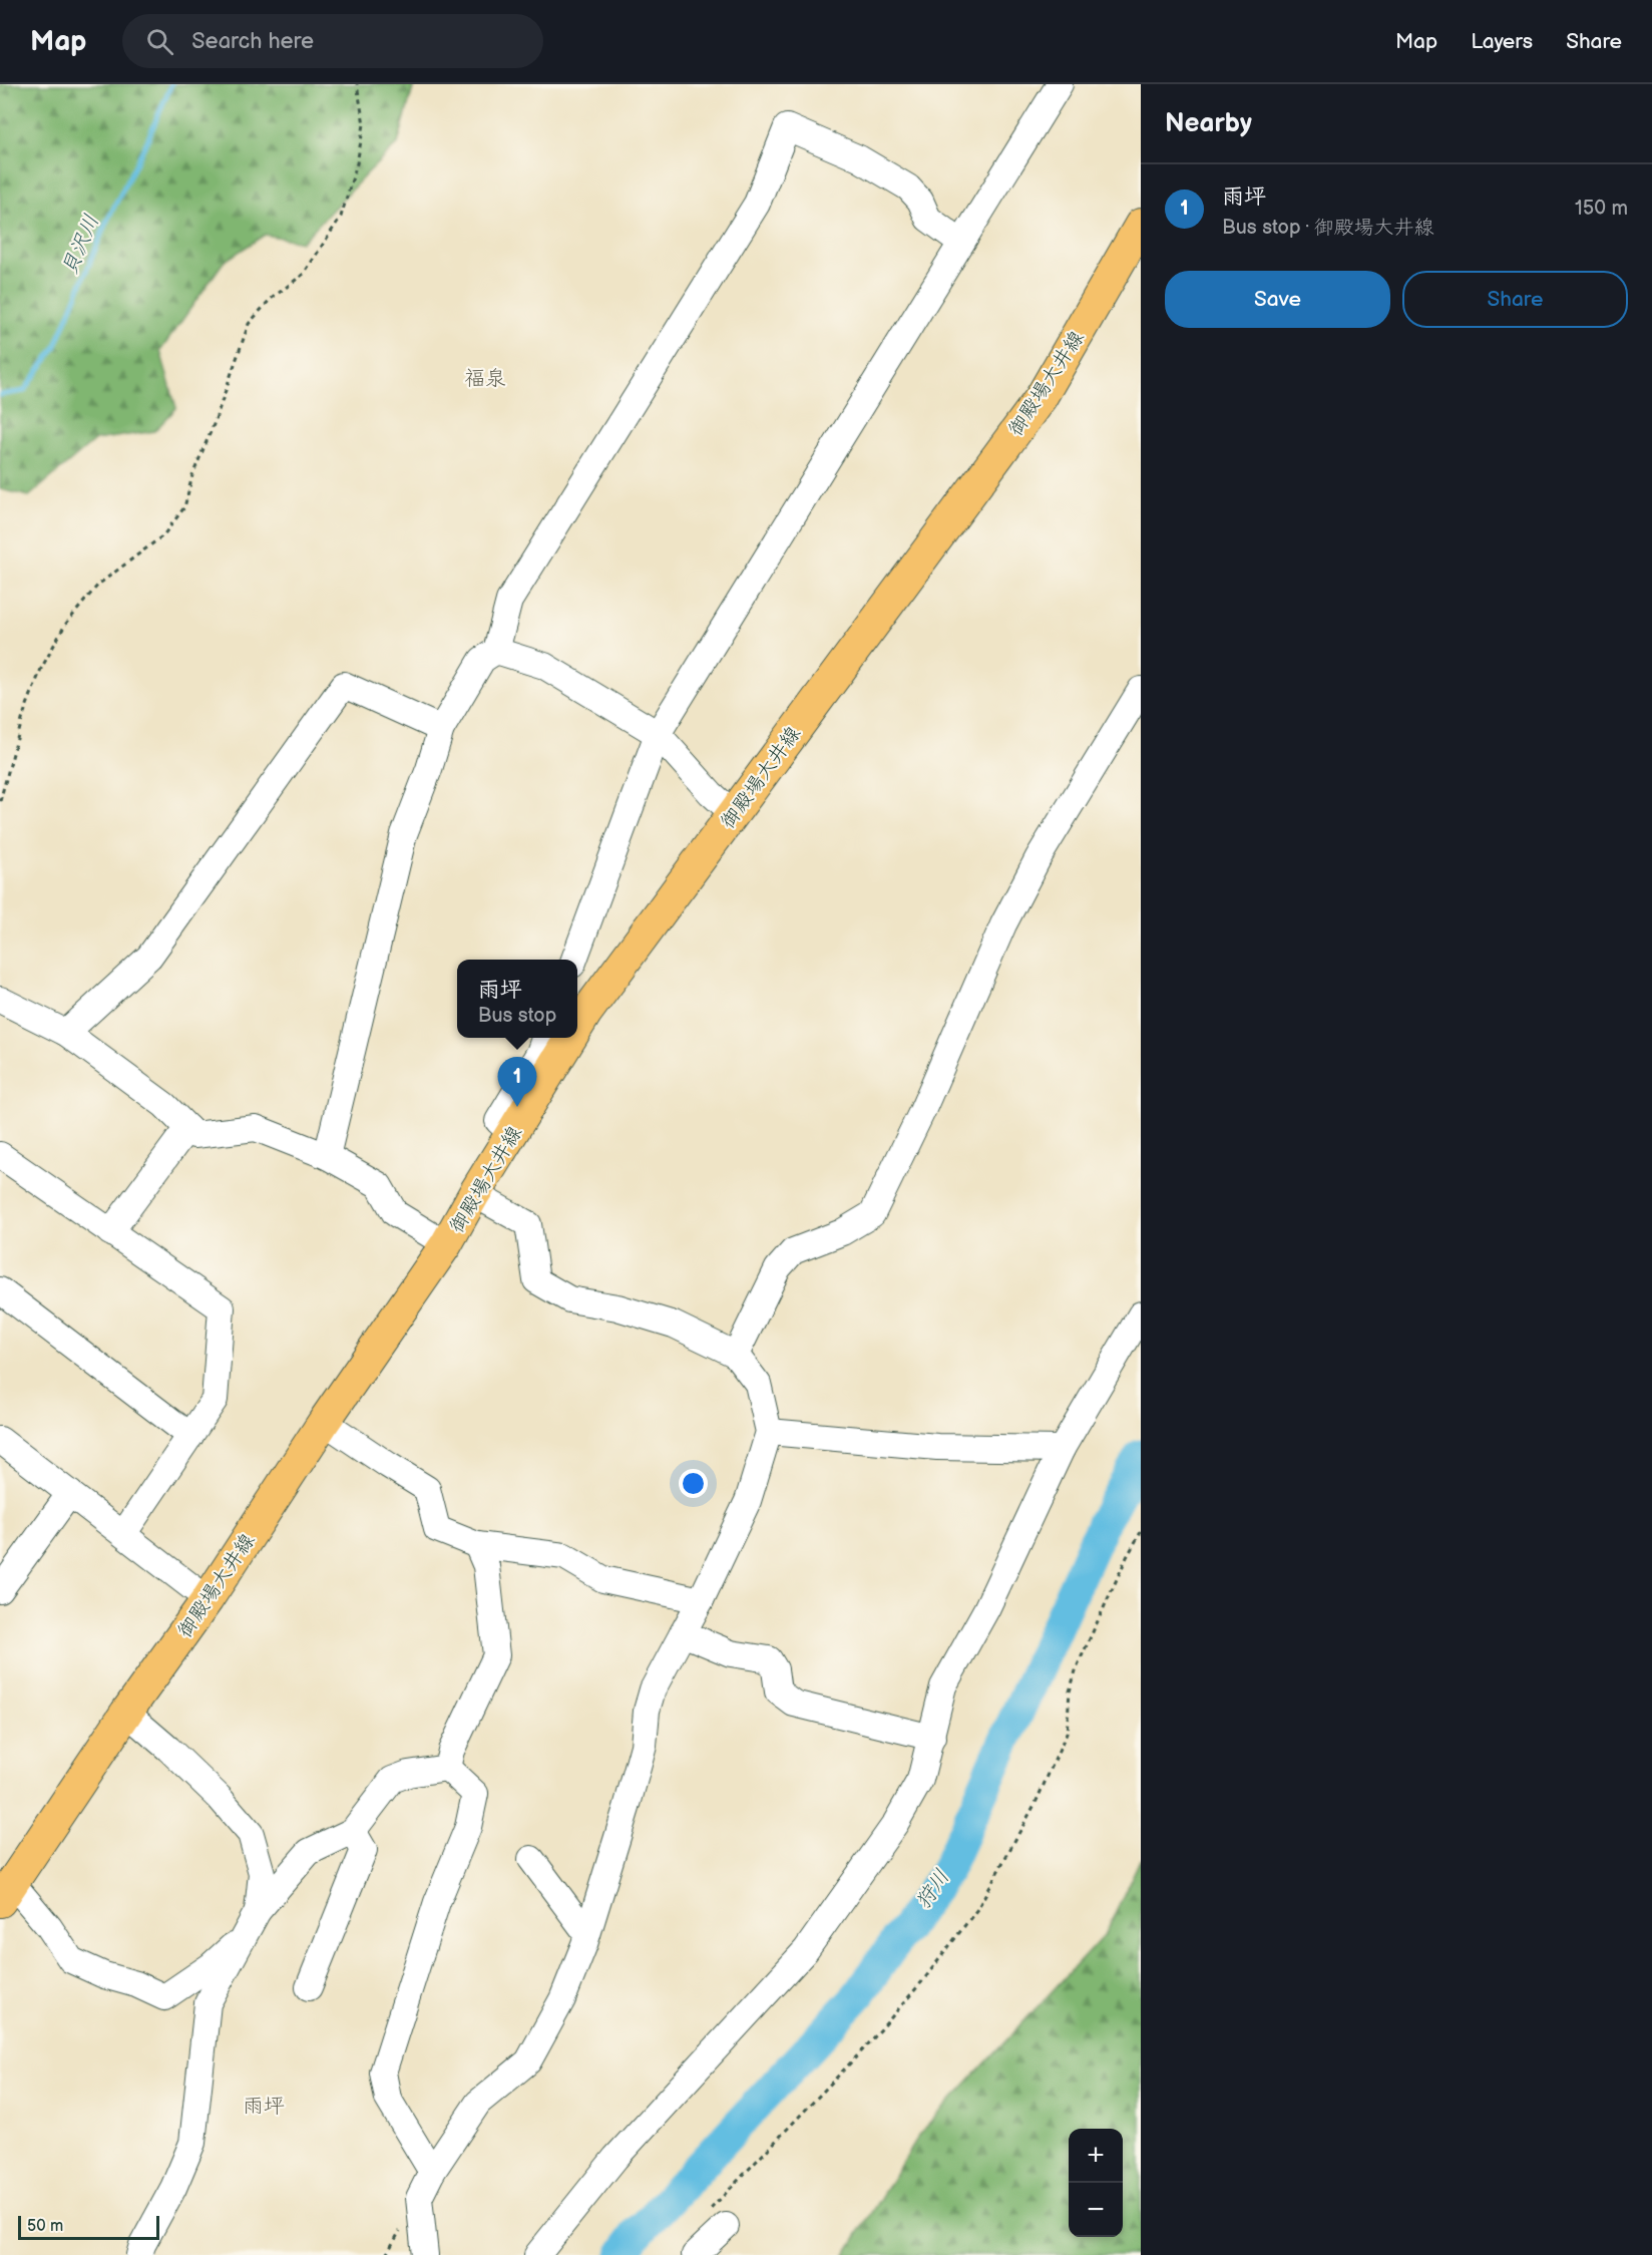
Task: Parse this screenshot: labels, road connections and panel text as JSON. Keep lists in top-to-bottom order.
{
  "streets": {
    "main road": ["御殿場大井線"]
  },
  "districts": ["福泉", "雨坪"],
  "water": ["貝沢川", "狩川"],
  "scale_bar": "50 m",
  "page": {
    "header": "Map",
    "search": "Search here",
    "nav": ["Map", "Layers", "Share"],
    "heading": "Nearby",
    "list": [
      {
        "mark": "1",
        "name": "雨坪",
        "note": "Bus stop · 御殿場大井線",
        "value": "150 m"
      }
    ],
    "buttons": ["Save", "Share"],
    "popup": ["雨坪", "Bus stop"],
    "pins": "1",
    "map_buttons": ["+", "−"],
    "scale": "50 m"
  }
}
